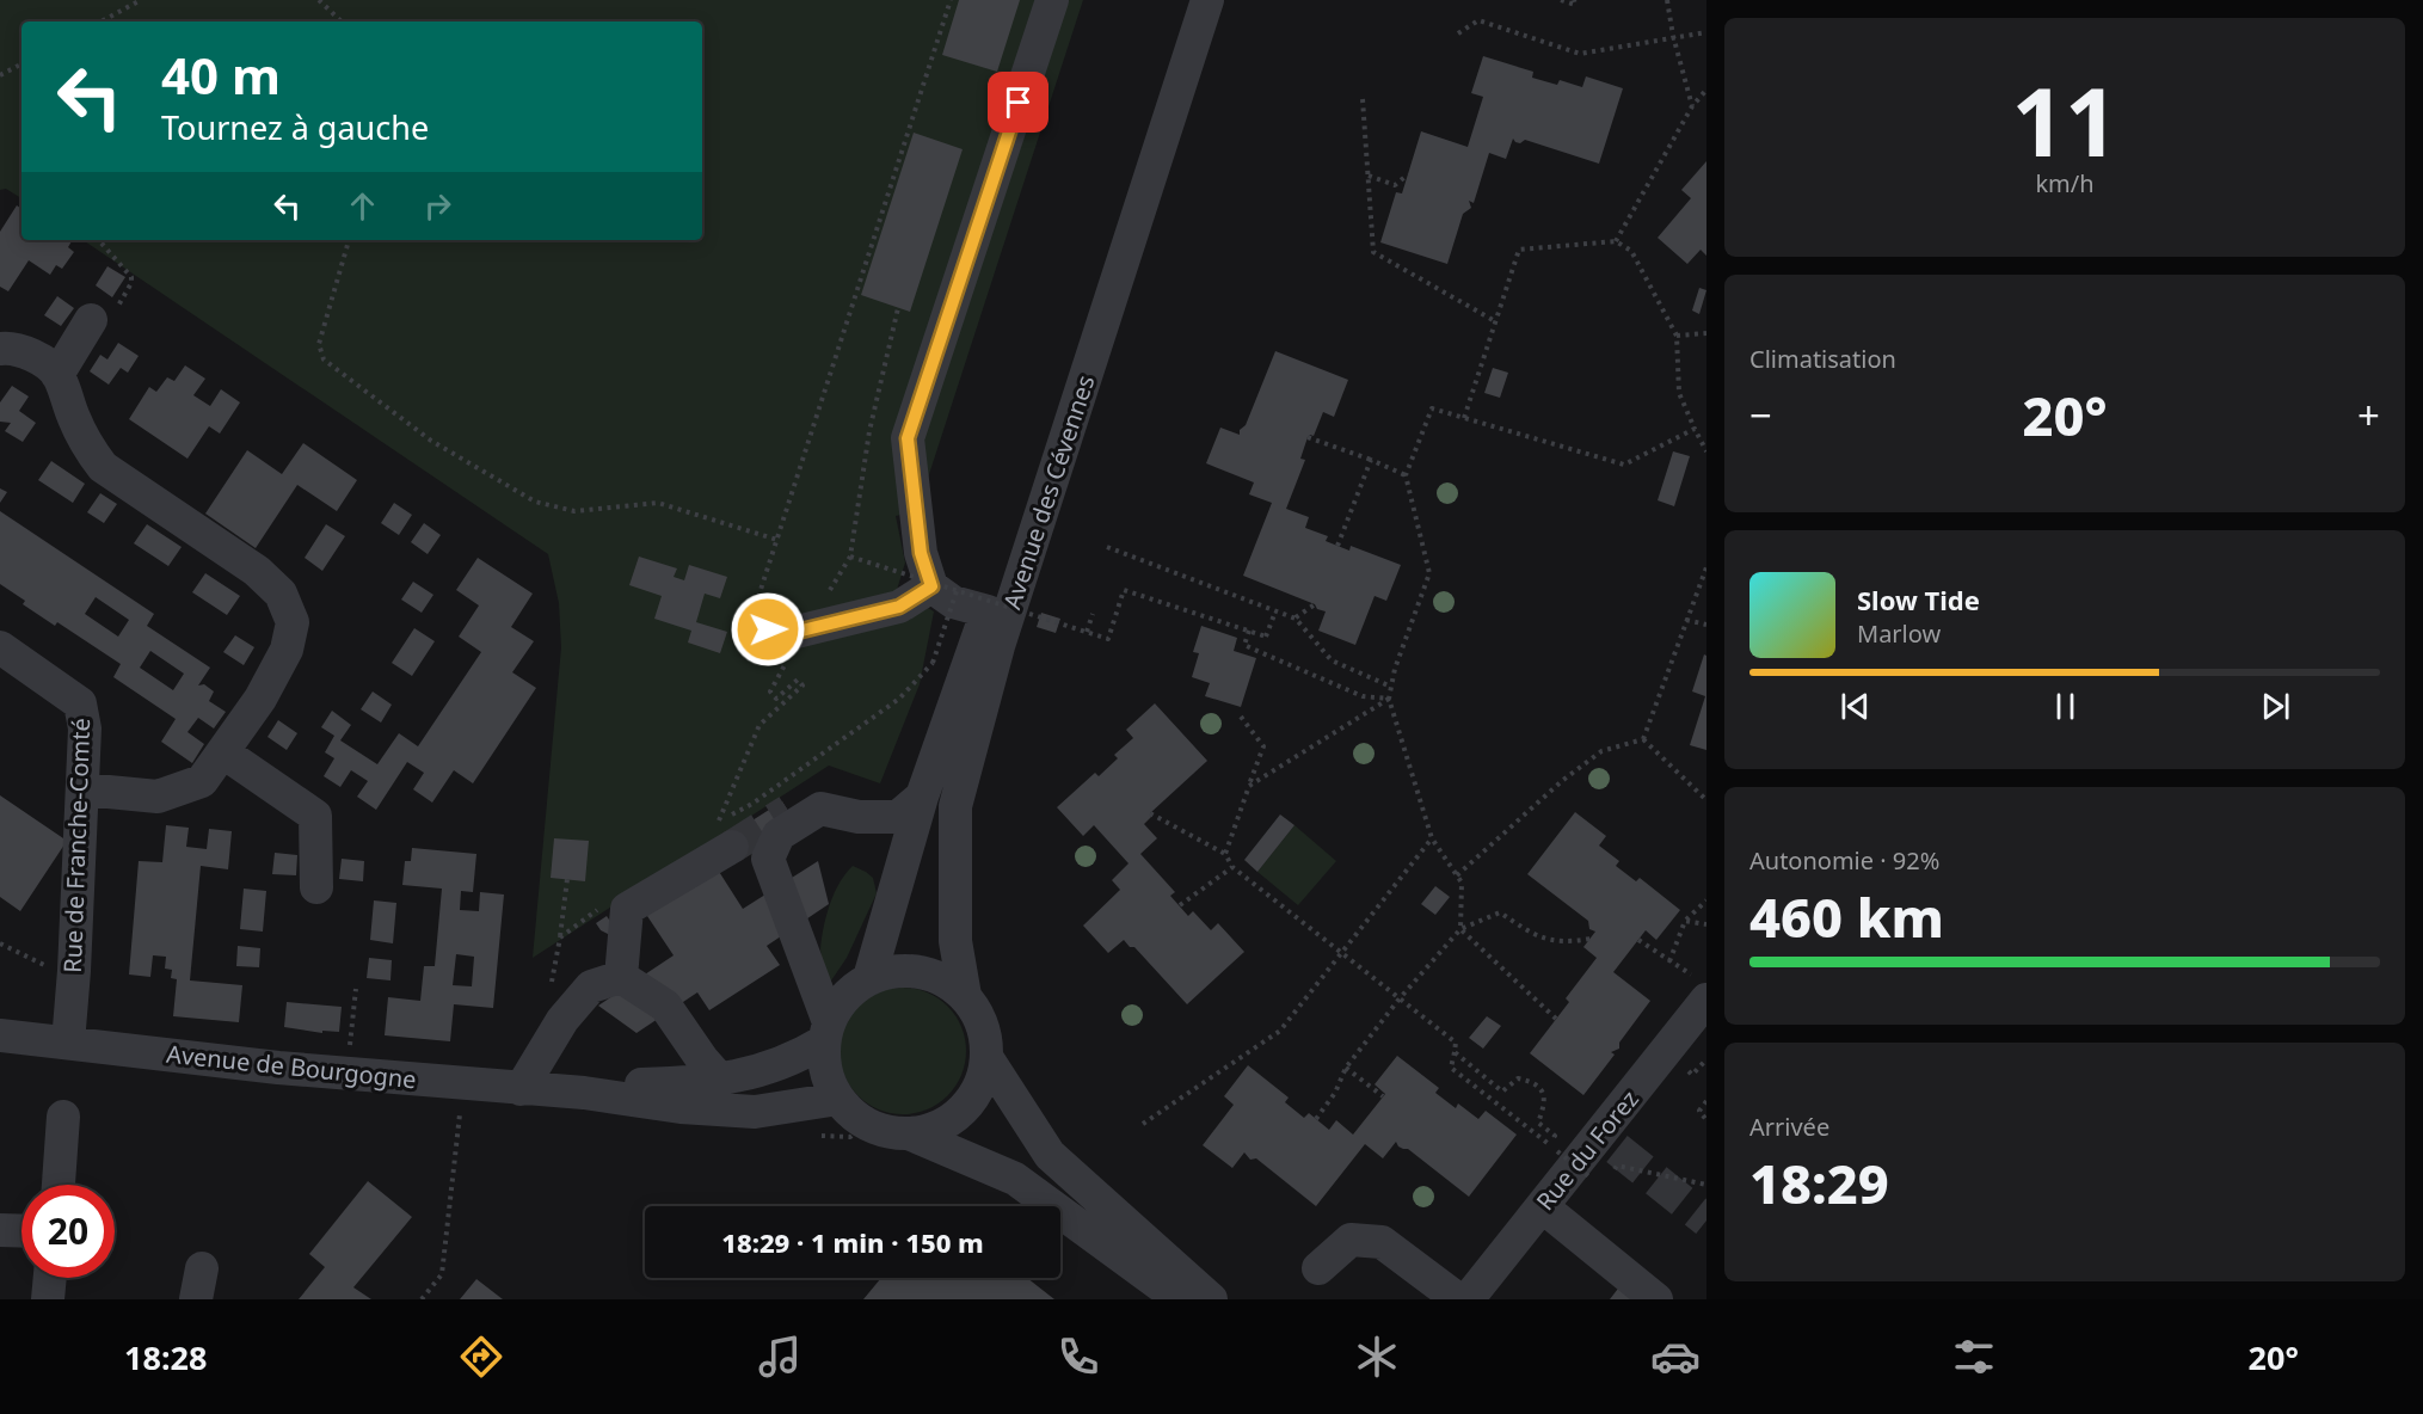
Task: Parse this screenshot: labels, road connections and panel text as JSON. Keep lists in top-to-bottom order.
{
  "streets": {
    "street": [
      "Avenue des Cévennes",
      "Rue de Franche-Comté",
      "Avenue de Bourgogne",
      "Rue du Forez"
    ]
  },
  "crossings": [
    ["Avenue des Cévennes", "Avenue de Bourgogne"],
    ["Rue de Franche-Comté", "Avenue de Bourgogne"]
  ],
  "page": {
    "tile": [
      ["11", "km/h"],
      "Climatisation",
      ["Autonomie · 92%", "460 km"],
      ["Arrivée", "18:29"]
    ],
    "turn": ["40 m", "Tournez à gauche"],
    "heat": ["−", "20°", "+"],
    "song": ["Slow Tide", "Marlow"],
    "limit": "20",
    "trip": "18:29 · 1 min · 150 m",
    "tabs": ["18:28", "20°"]
  }
}
